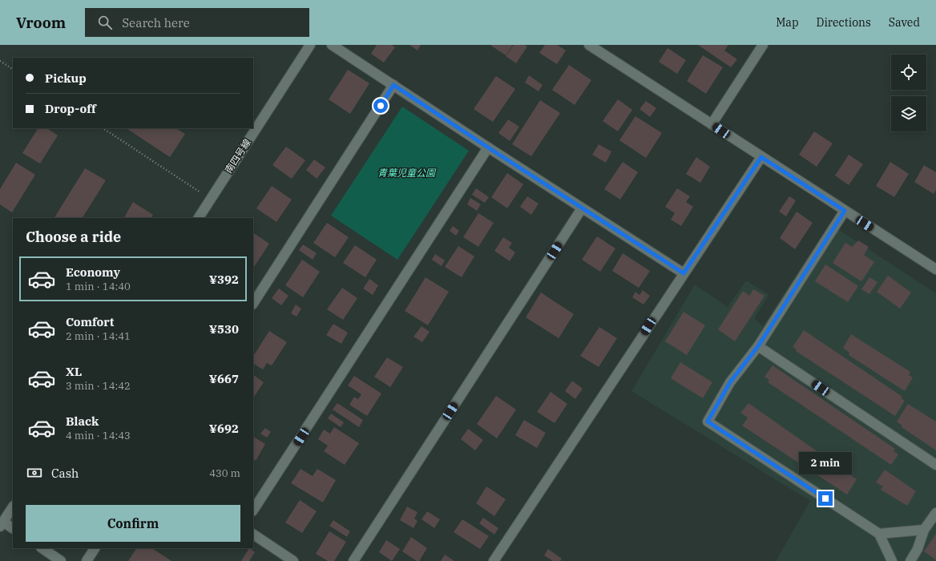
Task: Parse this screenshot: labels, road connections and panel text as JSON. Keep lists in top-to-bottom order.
{
  "streets": {
    "street": ["南四号線"]
  },
  "parks": ["青葉児童公園"],
  "page": {
    "header": "Vroom",
    "search": "Search here",
    "nav": ["Map", "Directions", "Saved"],
    "banner": ["Pickup", "Drop-off"],
    "heading": "Choose a ride",
    "list": [
      {
        "name": "Economy",
        "note": "1 min · 14:40",
        "value": "¥392"
      },
      {
        "name": "Comfort",
        "note": "2 min · 14:41",
        "value": "¥530"
      },
      {
        "name": "XL",
        "note": "3 min · 14:42",
        "value": "¥667"
      },
      {
        "name": "Black",
        "note": "4 min · 14:43",
        "value": "¥692"
      }
    ],
    "bubble": "2 min",
    "pay": ["Cash", "430 m"],
    "buttons": "Confirm"
  }
}
